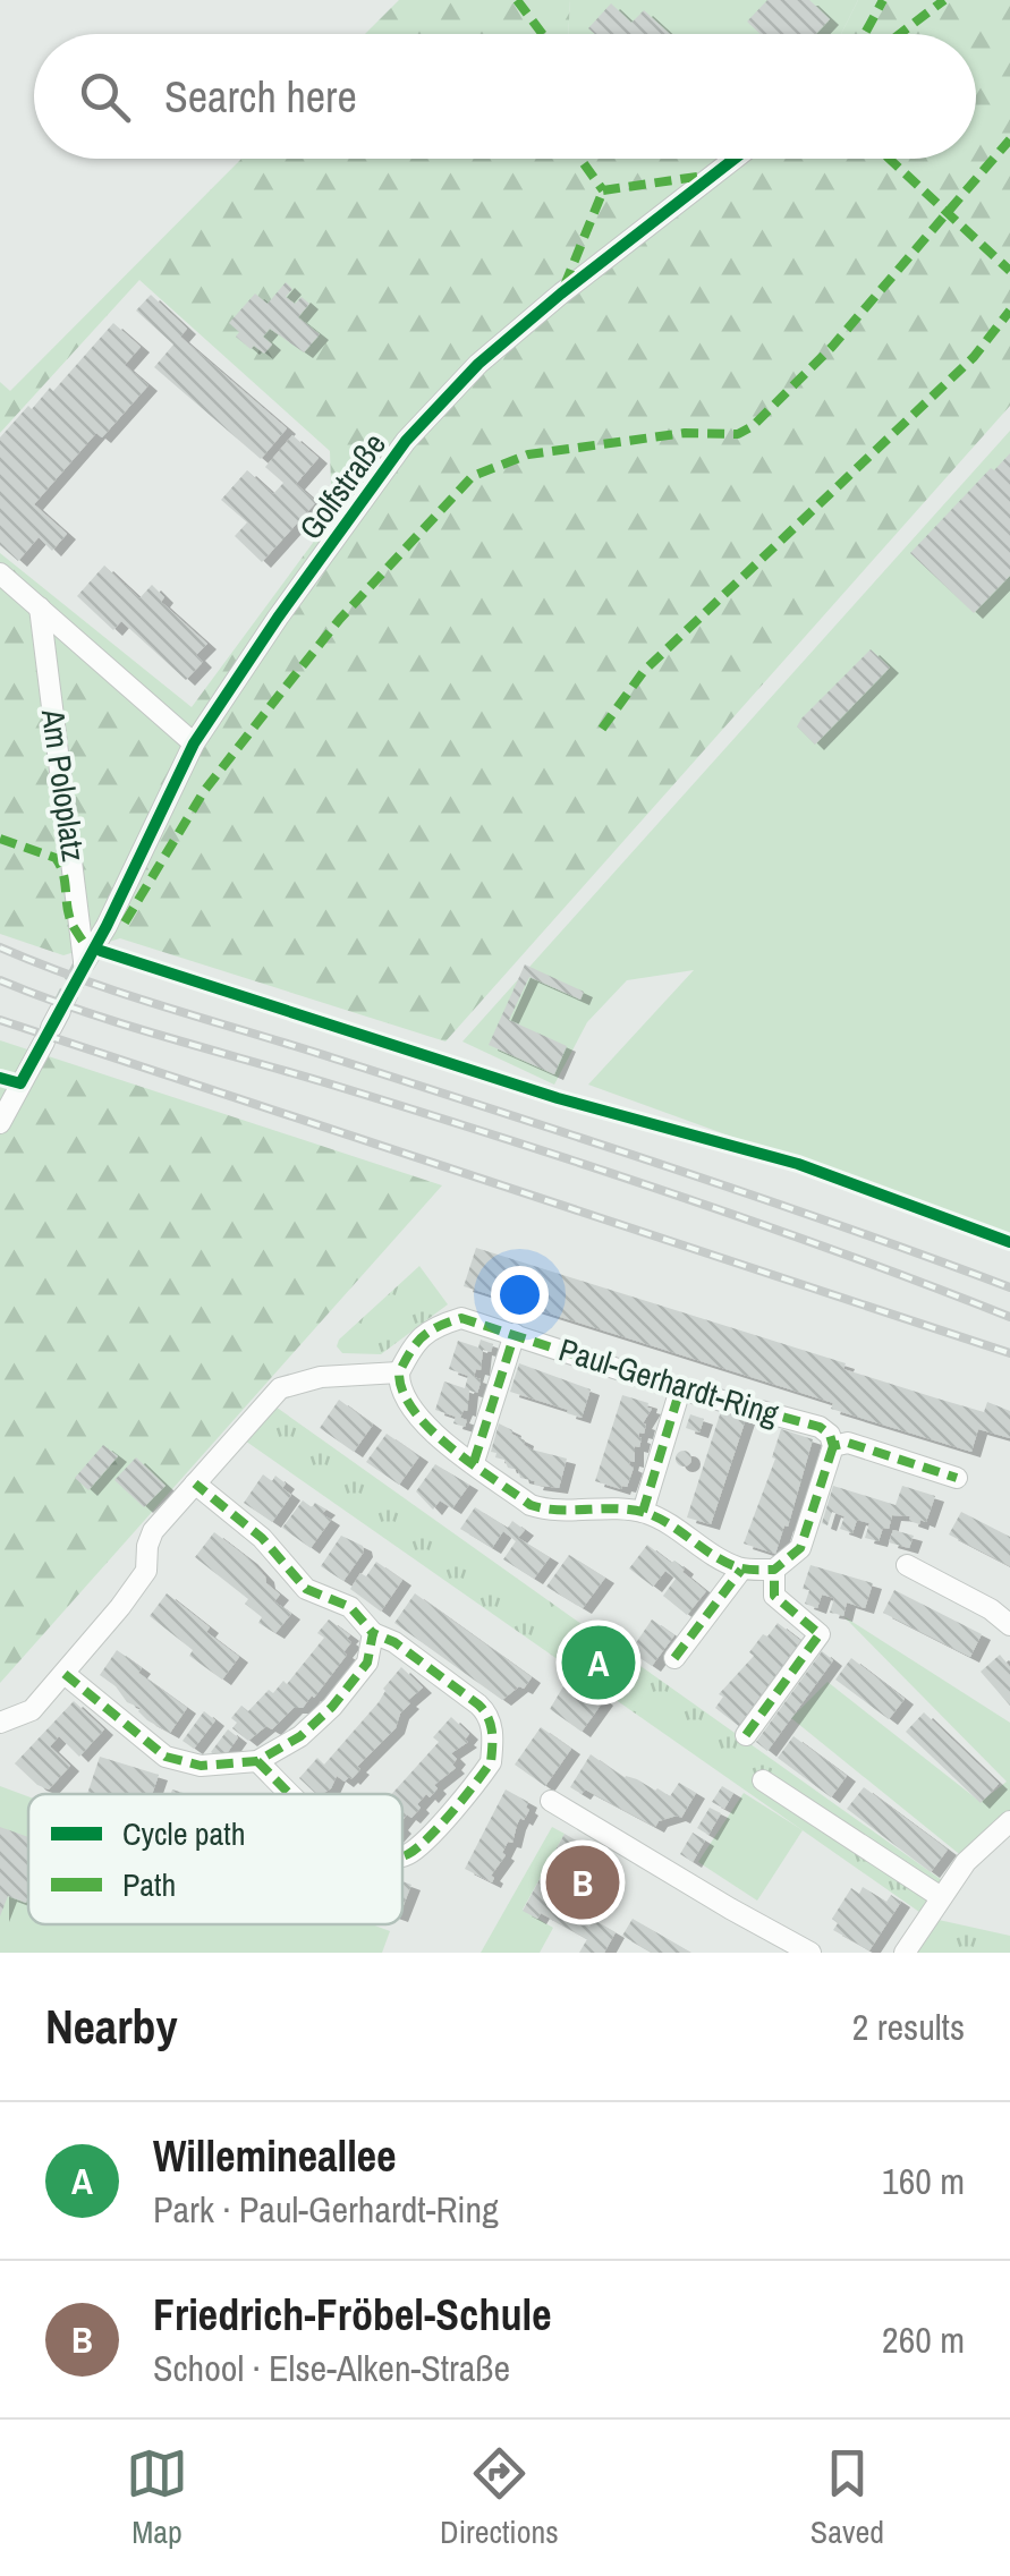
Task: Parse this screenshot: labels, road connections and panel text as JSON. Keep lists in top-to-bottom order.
{
  "streets": {
    "street": ["Golfstraße", "Am Poloplatz", "Paul-Gerhardt-Ring"]
  },
  "crossings": [
    ["Golfstraße", "Am Poloplatz"]
  ],
  "legend": ["Cycle path", "Path"],
  "page": {
    "search": "Search here",
    "pins": ["A", "B"],
    "heading": ["Nearby", "2 results"],
    "list": [
      {
        "mark": "A",
        "name": "Willemineallee",
        "note": "Park · Paul-Gerhardt-Ring",
        "value": "160 m"
      },
      {
        "mark": "B",
        "name": "Friedrich-Fröbel-Schule",
        "note": "School · Else-Alken-Straße",
        "value": "260 m"
      }
    ],
    "nav": ["Map", "Directions", "Saved"]
  }
}
